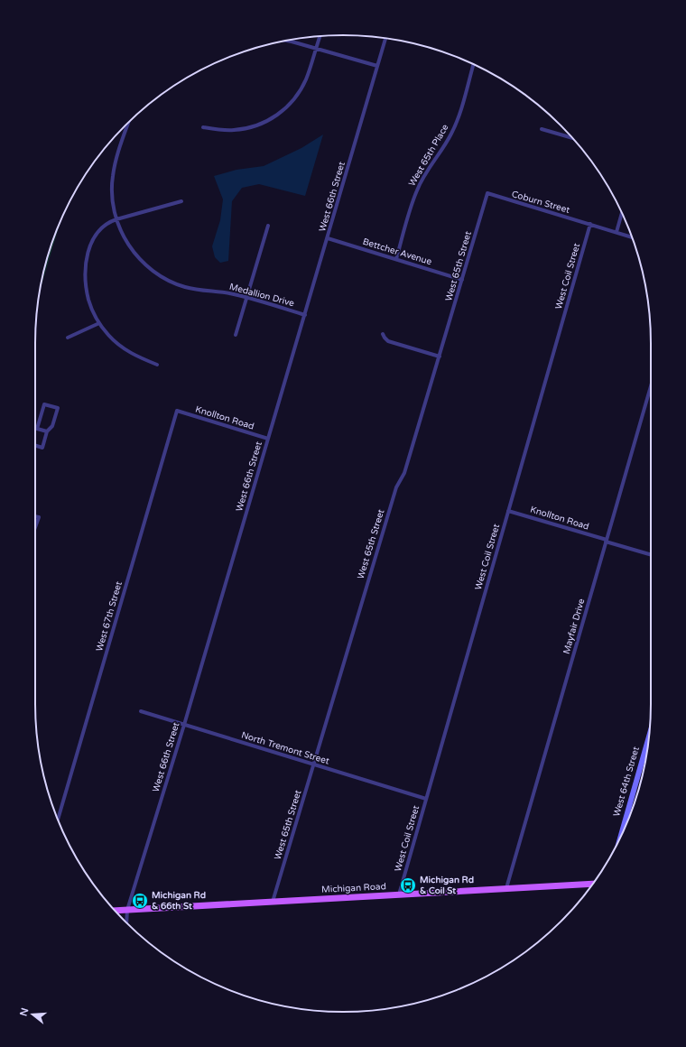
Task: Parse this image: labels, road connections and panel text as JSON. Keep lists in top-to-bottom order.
{
  "streets": {
    "main road": ["Michigan Road"],
    "street": [
      "West 65th Place",
      "West 66th Street",
      "Coburn Street",
      "Bettcher Avenue",
      "West 65th Street",
      "West Coil Street",
      "Medallion Drive",
      "Knollton Road",
      "West 67th Street",
      "Mayfair Drive",
      "North Tremont Street",
      "West 64th Street"
    ]
  },
  "crossings": [
    ["West 65th Place", "Bettcher Avenue"],
    ["West 66th Street", "Bettcher Avenue"],
    ["West 66th Street", "Medallion Drive"],
    ["West 66th Street", "Knollton Road"],
    ["West 66th Street", "North Tremont Street"],
    ["West 66th Street", "Michigan Road"],
    ["Coburn Street", "West 65th Street"],
    ["Coburn Street", "West Coil Street"],
    ["Bettcher Avenue", "West 65th Street"],
    ["West 65th Street", "North Tremont Street"],
    ["West 65th Street", "Michigan Road"],
    ["West Coil Street", "Knollton Road"],
    ["West Coil Street", "North Tremont Street"],
    ["West Coil Street", "Michigan Road"],
    ["Knollton Road", "West 67th Street"],
    ["Knollton Road", "Mayfair Drive"],
    ["Mayfair Drive", "Michigan Road"]
  ],
  "places": {
    "bus stop": ["Michigan Rd & Coil St", "Michigan Rd & 66th St"]
  },
  "north": "left"
}
